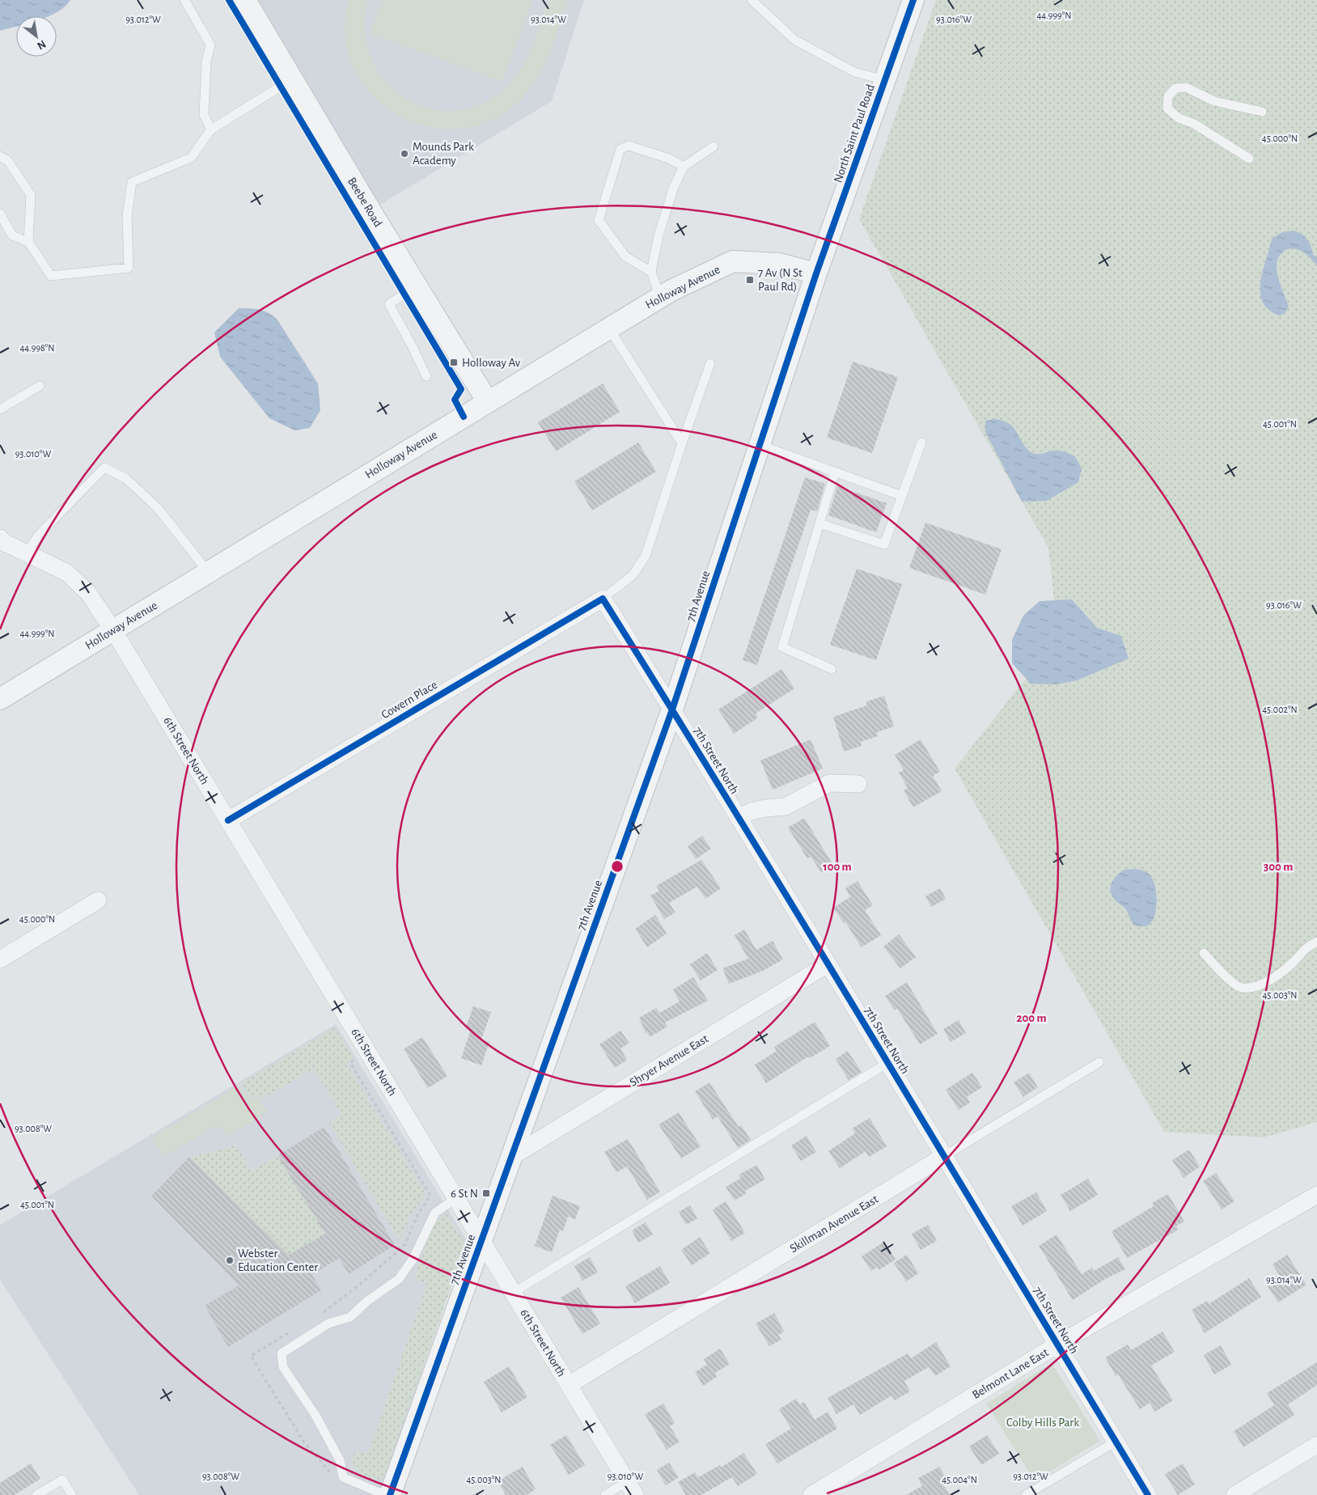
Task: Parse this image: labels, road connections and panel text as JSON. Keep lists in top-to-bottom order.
{
  "streets": {
    "street": [
      "North Saint Paul Road",
      "Beebe Road",
      "Holloway Avenue",
      "7th Avenue",
      "Cowern Place",
      "6th Street North",
      "7th Street North",
      "Shryer Avenue East",
      "Skillman Avenue East",
      "Belmont Lane East"
    ]
  },
  "crossings": [
    ["North Saint Paul Road", "Holloway Avenue"],
    ["North Saint Paul Road", "7th Avenue"],
    ["Beebe Road", "Holloway Avenue"],
    ["Holloway Avenue", "7th Avenue"],
    ["Holloway Avenue", "6th Street North"],
    ["7th Avenue", "6th Street North"],
    ["7th Avenue", "7th Street North"],
    ["7th Avenue", "Shryer Avenue East"],
    ["Cowern Place", "6th Street North"],
    ["Cowern Place", "7th Street North"],
    ["6th Street North", "Skillman Avenue East"],
    ["7th Street North", "Shryer Avenue East"],
    ["7th Street North", "Skillman Avenue East"],
    ["7th Street North", "Belmont Lane East"]
  ],
  "parks": ["Colby Hills Park"],
  "places": {
    "other": ["Mounds Park Academy", "Webster Education Center"],
    "transit": ["7 Av (N St Paul Rd)", "Holloway Av", "6 St N"]
  },
  "north": "bottom right",
  "coordinates": [
    "44.999°N",
    "93.012°W",
    "93.014°W",
    "93.016°W",
    "45.000°N",
    "44.998°N",
    "45.001°N",
    "93.010°W",
    "45.002°N",
    "45.003°N",
    "93.008°W",
    "45.004°N"
  ],
  "rings": ["100 m", "300 m", "200 m"]
}
